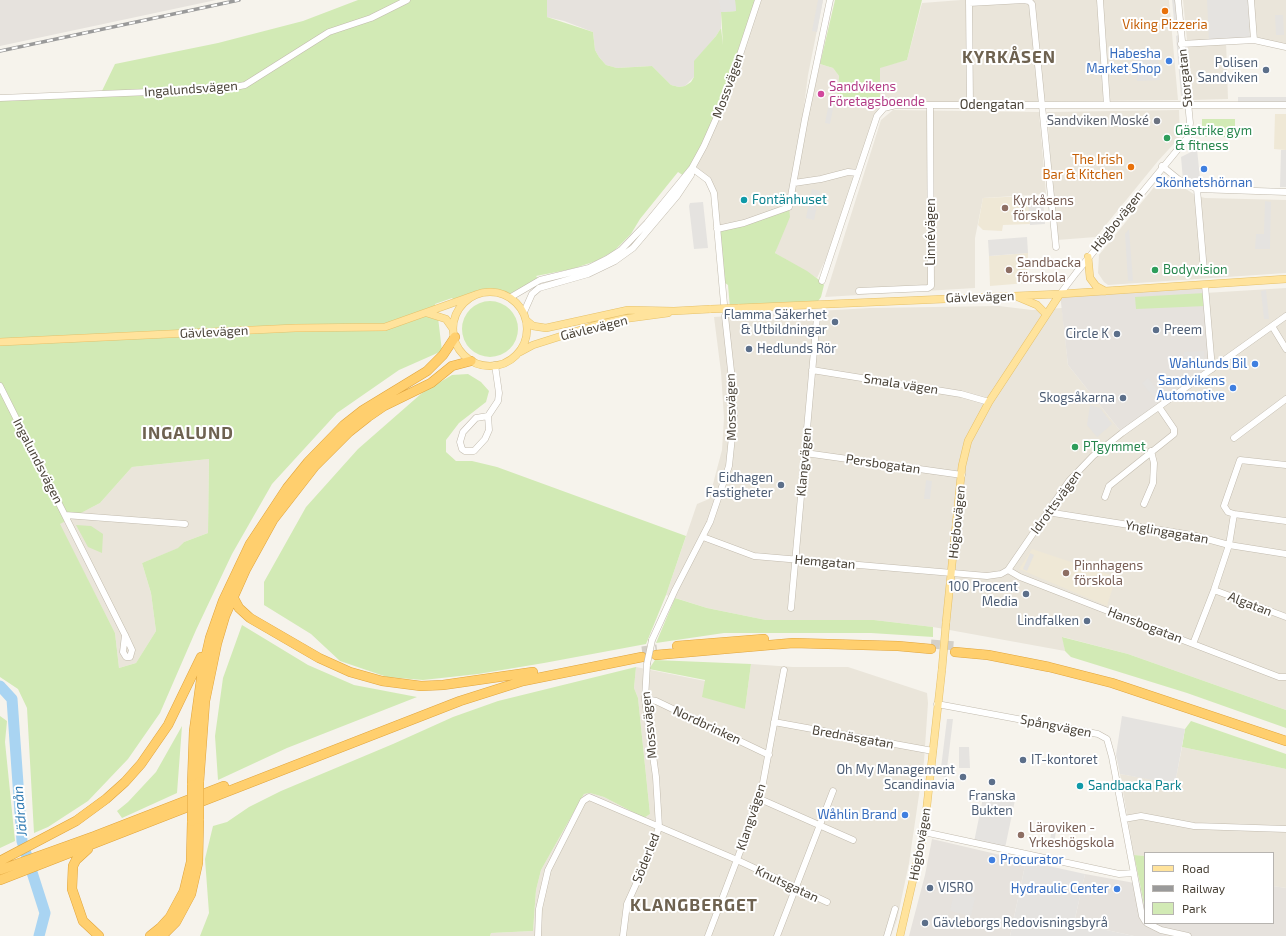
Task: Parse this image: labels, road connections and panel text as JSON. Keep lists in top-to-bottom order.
{
  "streets": {
    "main road": ["Högbovägen", "Gävlevägen"],
    "street": [
      "Storgatan",
      "Mossvägen",
      "Ingalundsvägen",
      "Odengatan",
      "Linnévägen",
      "Smala vägen",
      "Klangvägen",
      "Persbogatan",
      "Idrottsvägen",
      "Ynglingagatan",
      "Hemgatan",
      "Algatan",
      "Hansbogatan",
      "Nordbrinken",
      "Spångvägen",
      "Brednäsgatan",
      "Söderled",
      "Knutsgatan"
    ]
  },
  "crossings": [
    ["Storgatan", "Odengatan"],
    ["Storgatan", "Högbovägen"],
    ["Mossvägen", "Gävlevägen"],
    ["Mossvägen", "Hemgatan"],
    ["Mossvägen", "Nordbrinken"],
    ["Mossvägen", "Söderled"],
    ["Mossvägen", "Knutsgatan"],
    ["Odengatan", "Linnévägen"],
    ["Högbovägen", "Gävlevägen"],
    ["Högbovägen", "Smala vägen"],
    ["Högbovägen", "Persbogatan"],
    ["Högbovägen", "Hemgatan"],
    ["Högbovägen", "Spångvägen"],
    ["Högbovägen", "Brednäsgatan"],
    ["Smala vägen", "Klangvägen"],
    ["Klangvägen", "Persbogatan"],
    ["Klangvägen", "Hemgatan"],
    ["Klangvägen", "Nordbrinken"],
    ["Klangvägen", "Brednäsgatan"],
    ["Klangvägen", "Knutsgatan"],
    ["Idrottsvägen", "Ynglingagatan"],
    ["Idrottsvägen", "Hansbogatan"],
    ["Söderled", "Knutsgatan"]
  ],
  "districts": ["KYRKÅSEN", "INGALUND", "KLANGBERGET"],
  "water": ["Jädraån"],
  "places": [
    "Viking Pizzeria",
    "Habesha Market Shop",
    "Polisen Sandviken",
    "Sandvikens Företagsboende",
    "Sandviken Moské",
    "Gästrike gym & fitness",
    "The Irish Bar & Kitchen",
    "Skönhetshörnan",
    "Fontänhuset",
    "Kyrkåsens förskola",
    "Sandbacka förskola",
    "Bodyvision",
    "Flamma Säkerhet & Utbildningar",
    "Preem",
    "Circle K",
    "Hedlunds Rör",
    "Wahlunds Bil",
    "Sandvikens Automotive",
    "Skogsåkarna",
    "PTgymmet",
    "Eidhagen Fastigheter",
    "Pinnhagens förskola",
    "100 Procent Media",
    "Lindfalken",
    "IT-kontoret",
    "Oh My Management Scandinavia",
    "Franska Bukten",
    "Sandbacka Park",
    "Wåhlin Brand",
    "Läroviken - Yrkeshögskola",
    "Procurator",
    "VISRO",
    "Hydraulic Center",
    "Gävleborgs Redovisningsbyrå"
  ],
  "legend": ["Road", "Railway", "Park"]
}
